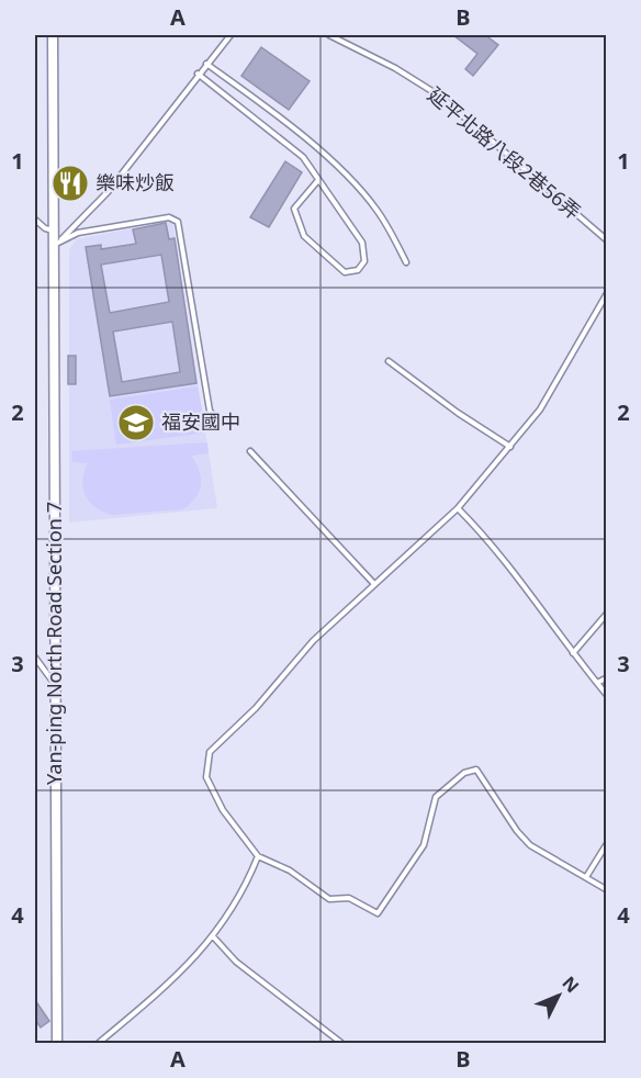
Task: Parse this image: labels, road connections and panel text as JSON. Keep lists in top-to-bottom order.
{
  "streets": {
    "street": ["Yan-ping North Road Section 7"],
    "lane": ["延平北路八段2巷56弄"]
  },
  "places": {
    "restaurant": ["樂味炒飯"],
    "school or university": ["福安國中"]
  },
  "north": "top right",
  "grid": {
    "columns": ["A", "B"],
    "rows": [
      "1",
      "2",
      "3",
      "4"
    ]
  }
}
